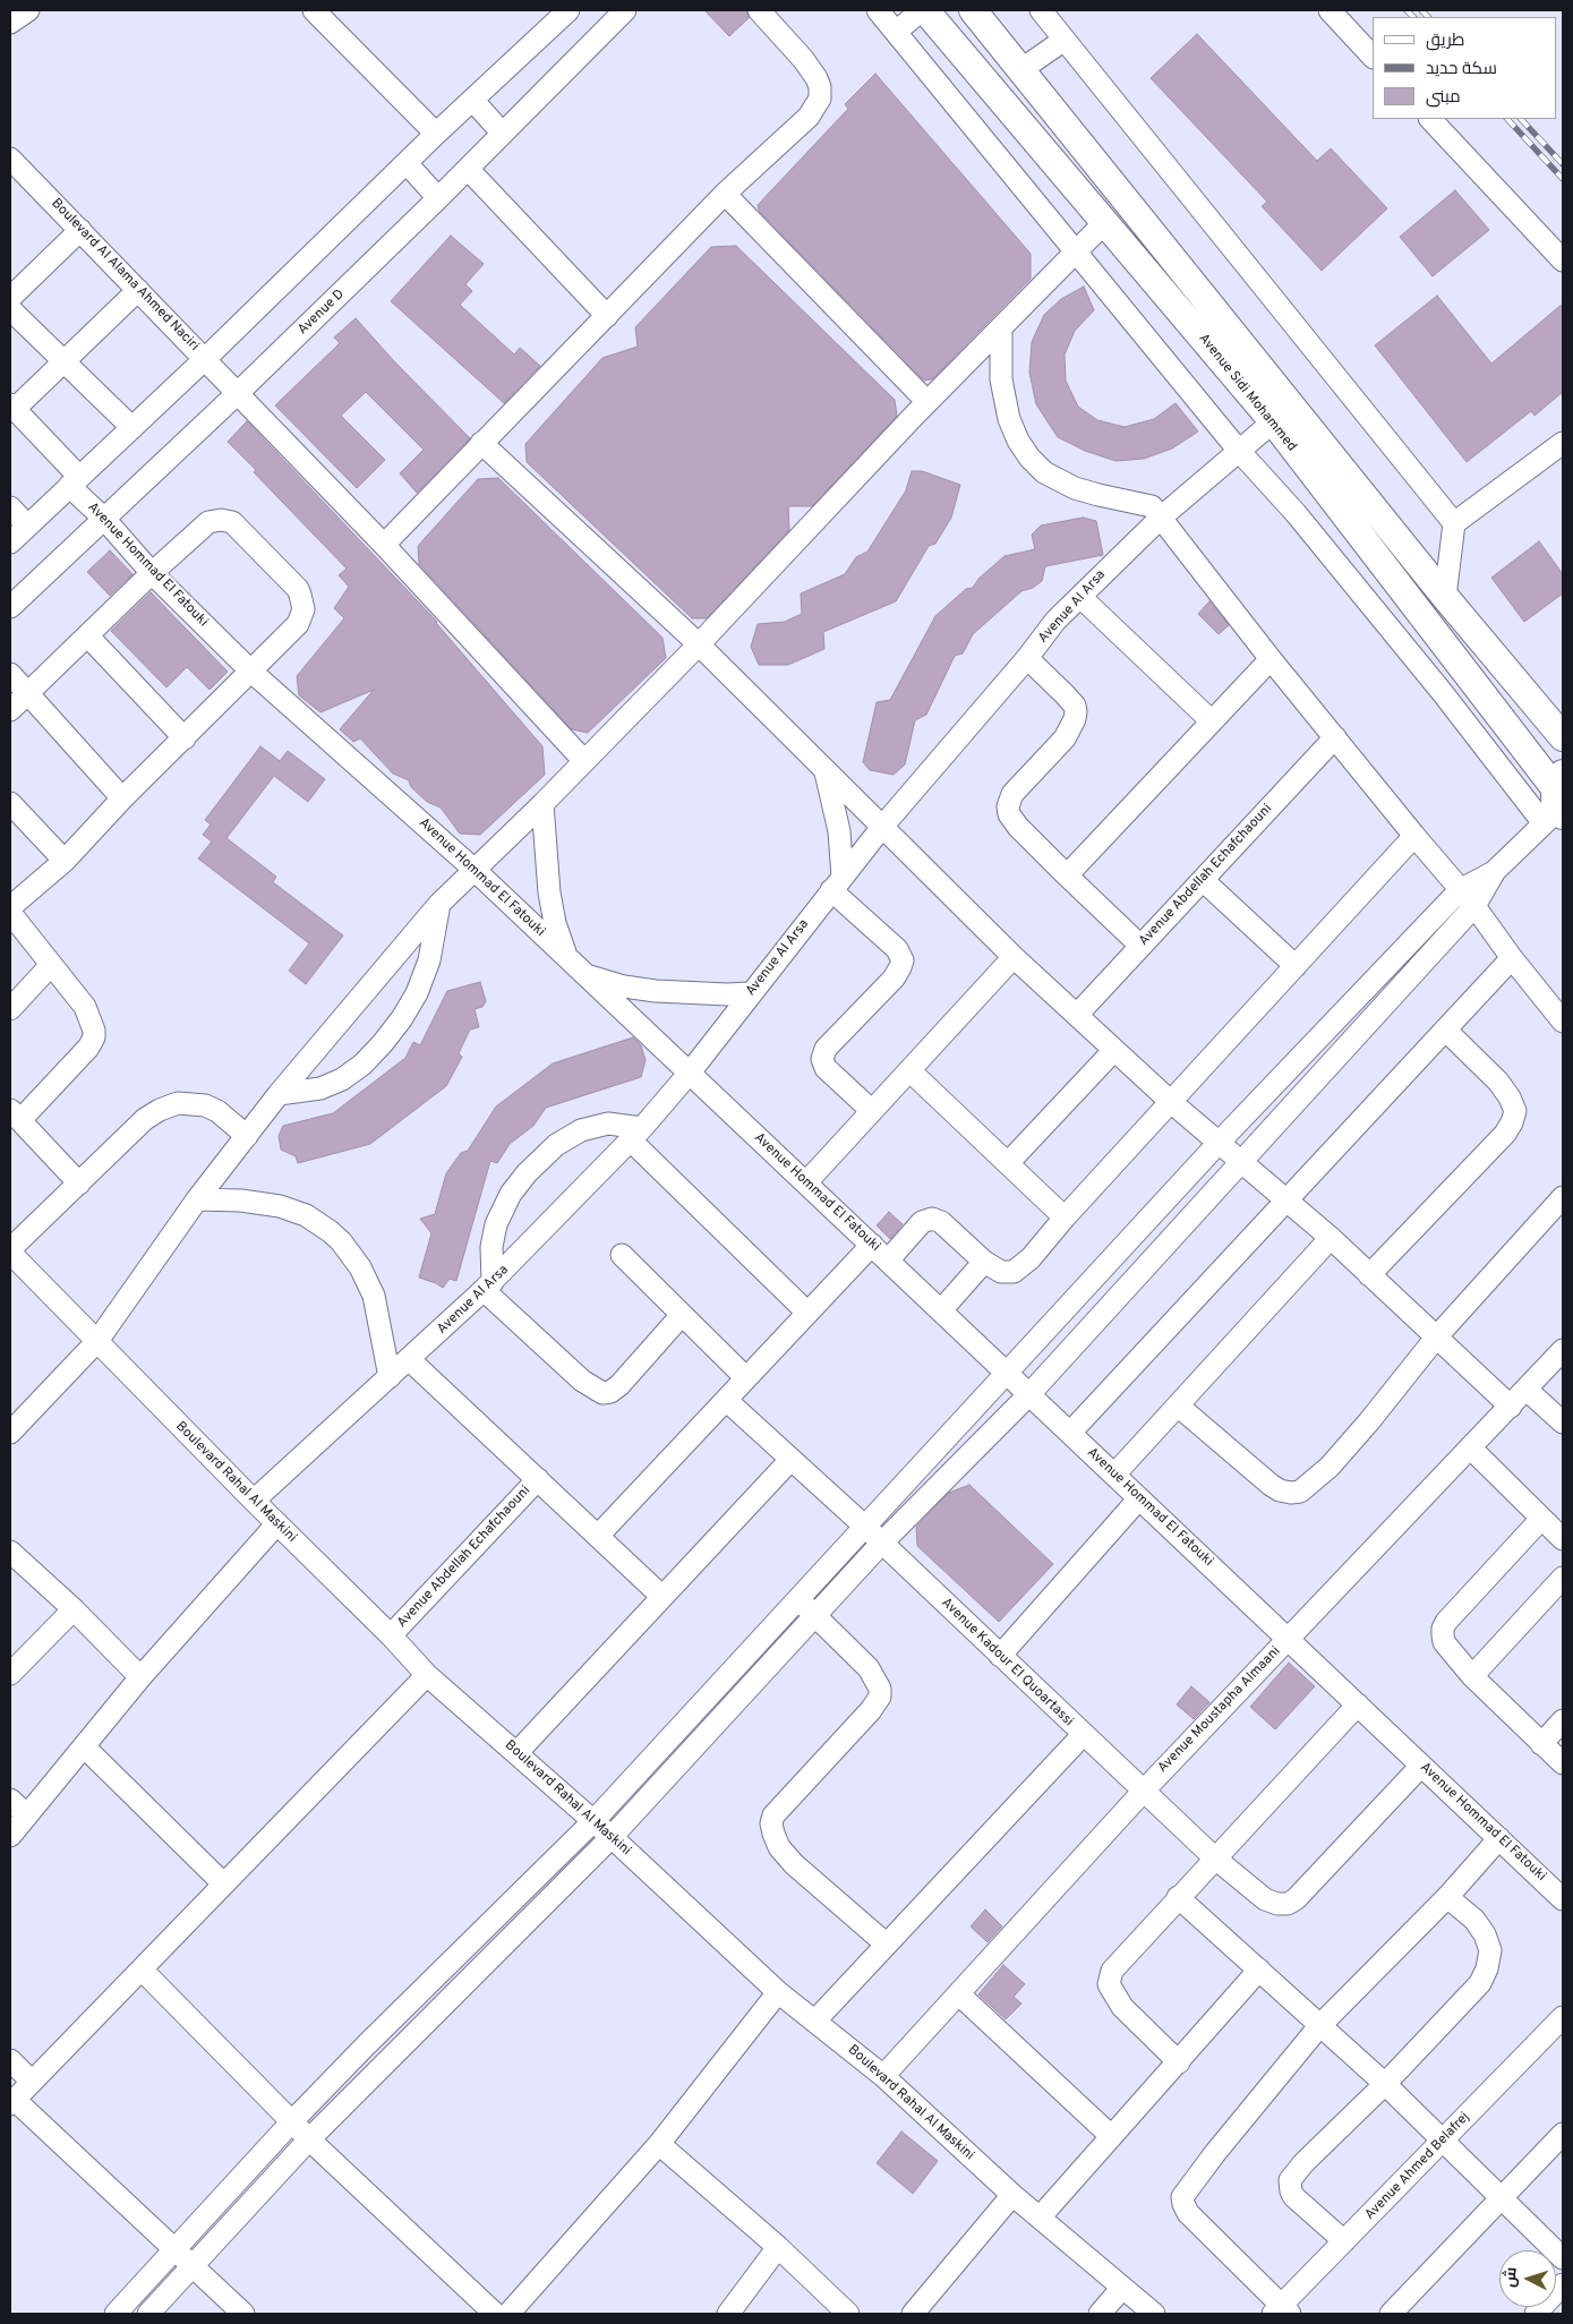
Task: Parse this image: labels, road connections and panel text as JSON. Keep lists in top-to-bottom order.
{
  "streets": {
    "main road": ["Avenue Sidi Mohammed"],
    "street": [
      "Boulevard Al Alama Ahmed Naciri",
      "Avenue D",
      "Avenue Hommad El Fatouki",
      "Avenue Al Arsa",
      "Avenue Abdellah Echafchaouni",
      "Boulevard Rahal Al Maskini",
      "Avenue Kadour El Quoartassi",
      "Avenue Moustapha Almaani",
      "Avenue Ahmed Belafrej"
    ]
  },
  "crossings": [
    ["Boulevard Al Alama Ahmed Naciri", "Avenue D"],
    ["Avenue D", "Avenue Hommad El Fatouki"],
    ["Avenue Sidi Mohammed", "Avenue Al Arsa"],
    ["Avenue Hommad El Fatouki", "Avenue Al Arsa"],
    ["Avenue Hommad El Fatouki", "Avenue Kadour El Quoartassi"],
    ["Avenue Hommad El Fatouki", "Avenue Moustapha Almaani"],
    ["Avenue Al Arsa", "Boulevard Rahal Al Maskini"],
    ["Avenue Abdellah Echafchaouni", "Boulevard Rahal Al Maskini"],
    ["Boulevard Rahal Al Maskini", "Avenue Moustapha Almaani"],
    ["Avenue Kadour El Quoartassi", "Avenue Moustapha Almaani"]
  ],
  "legend": ["طريق", "سكة حديد", "مبنى"],
  "north": "left"
}
